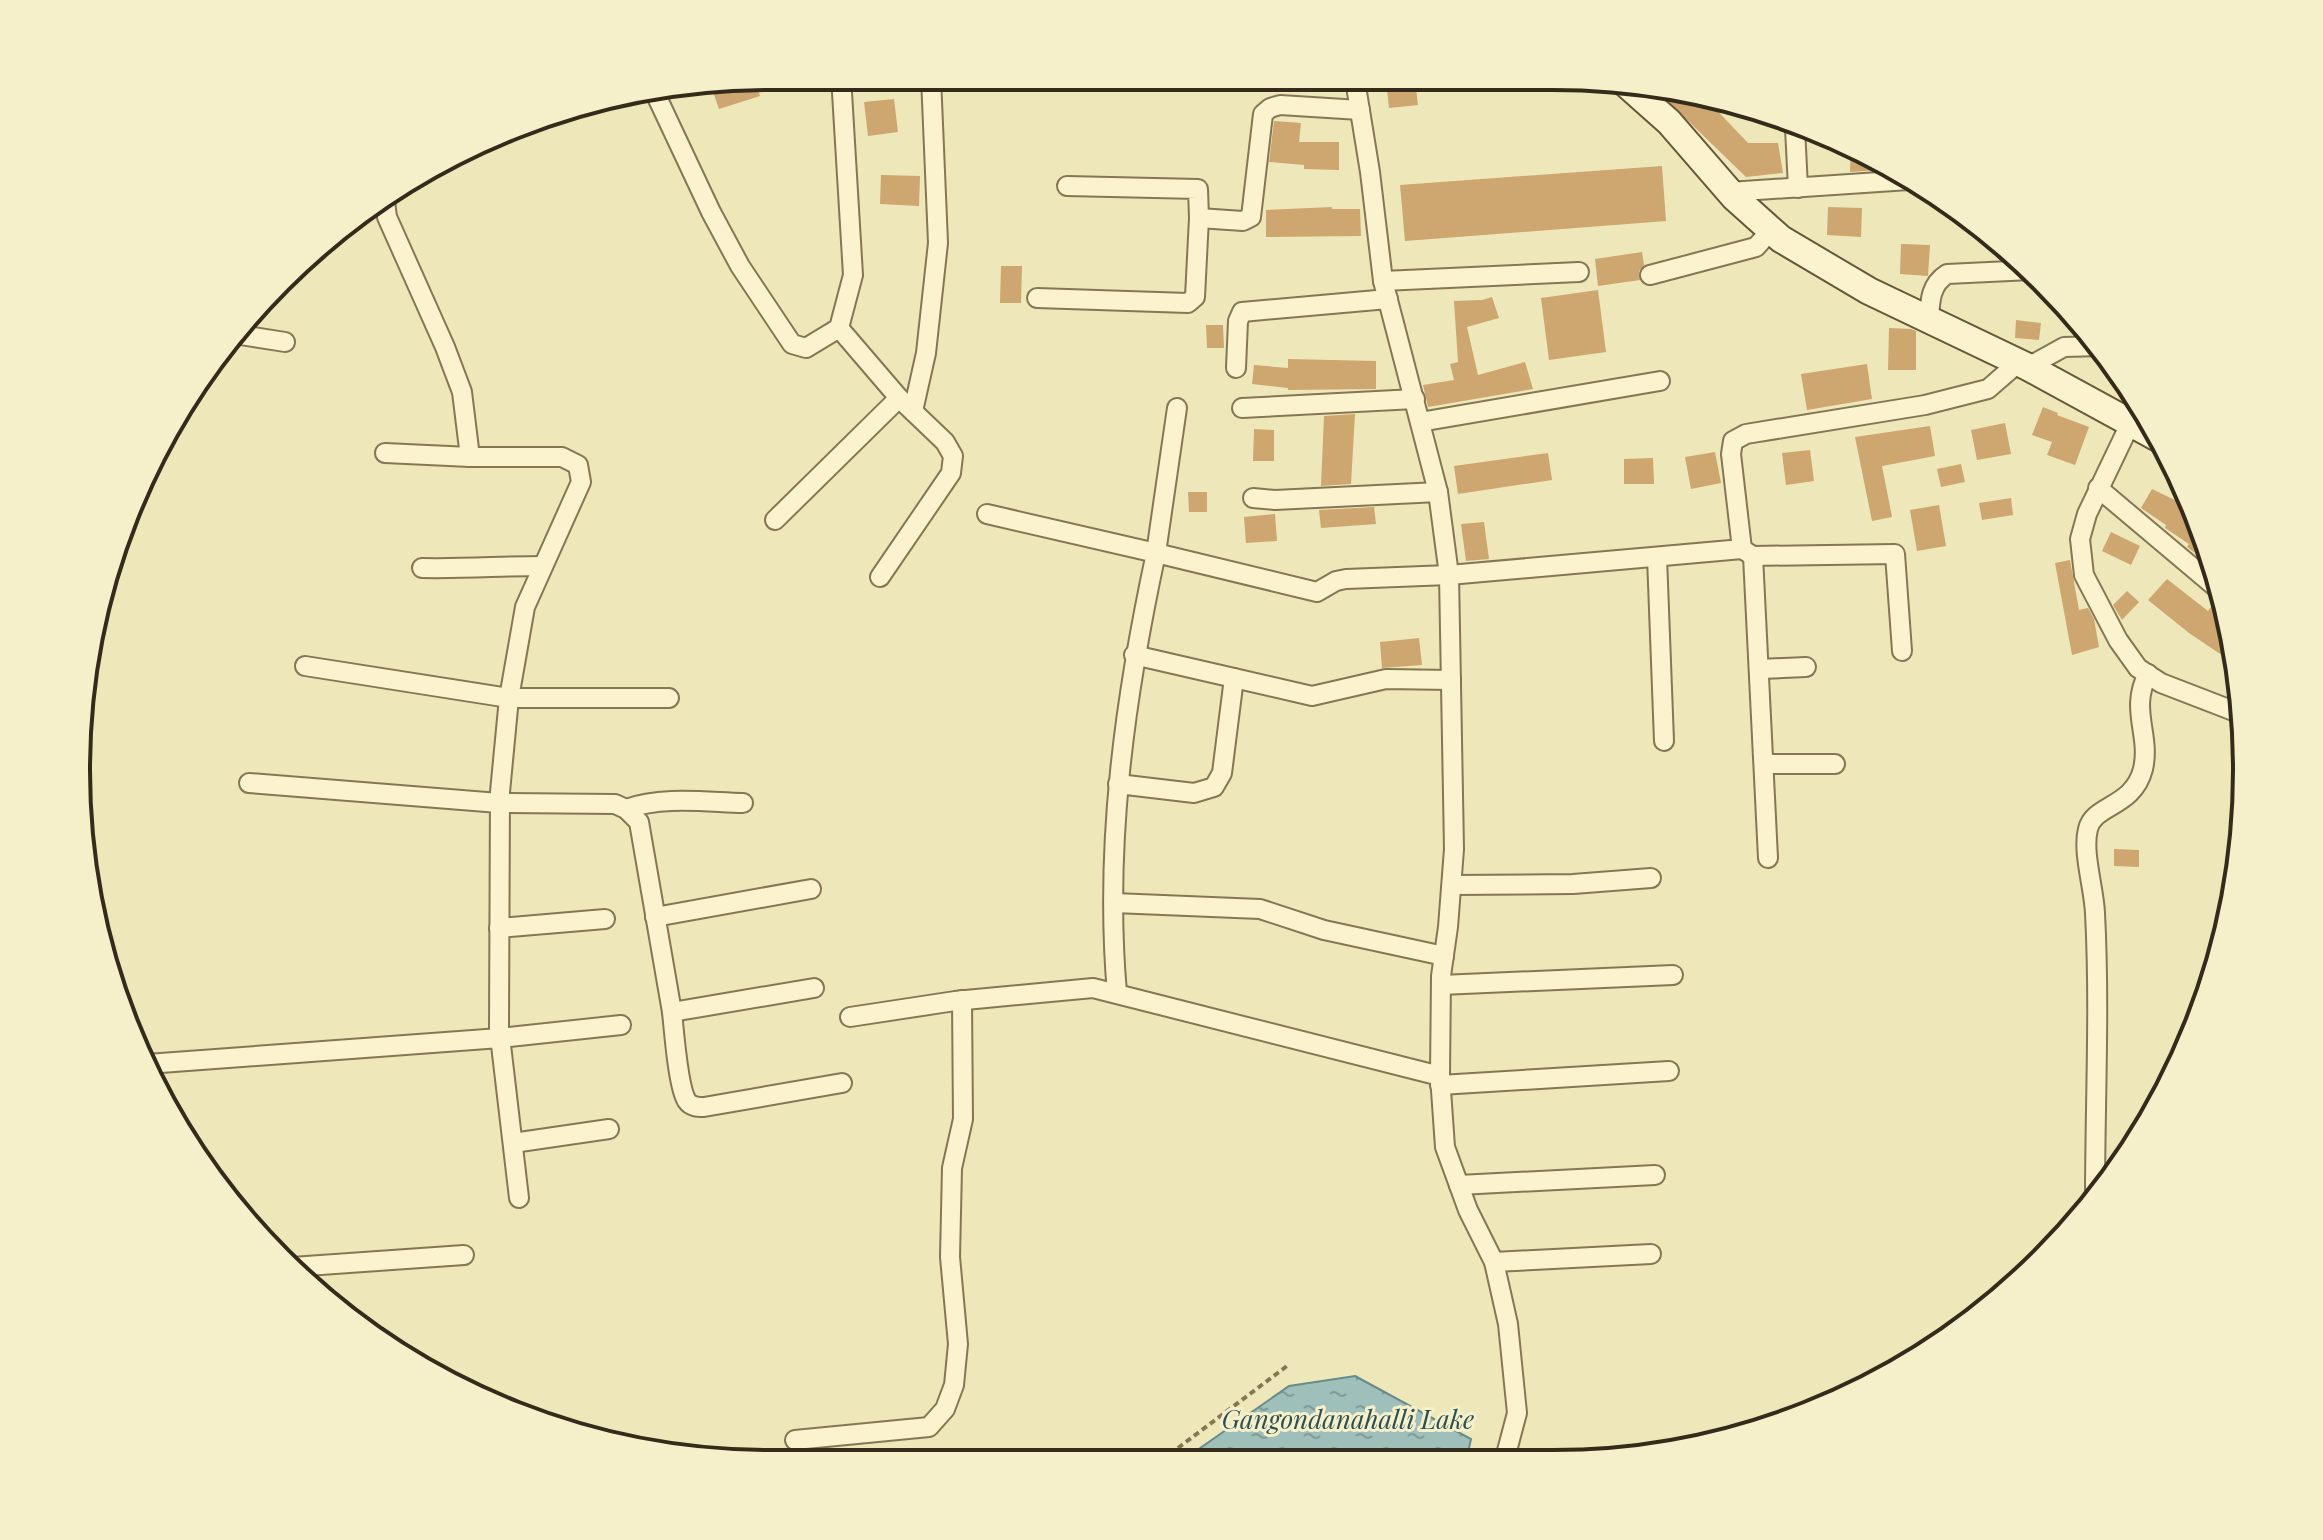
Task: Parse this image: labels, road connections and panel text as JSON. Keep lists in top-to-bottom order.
{
  "water": ["Gangondanahalli Lake"]
}
